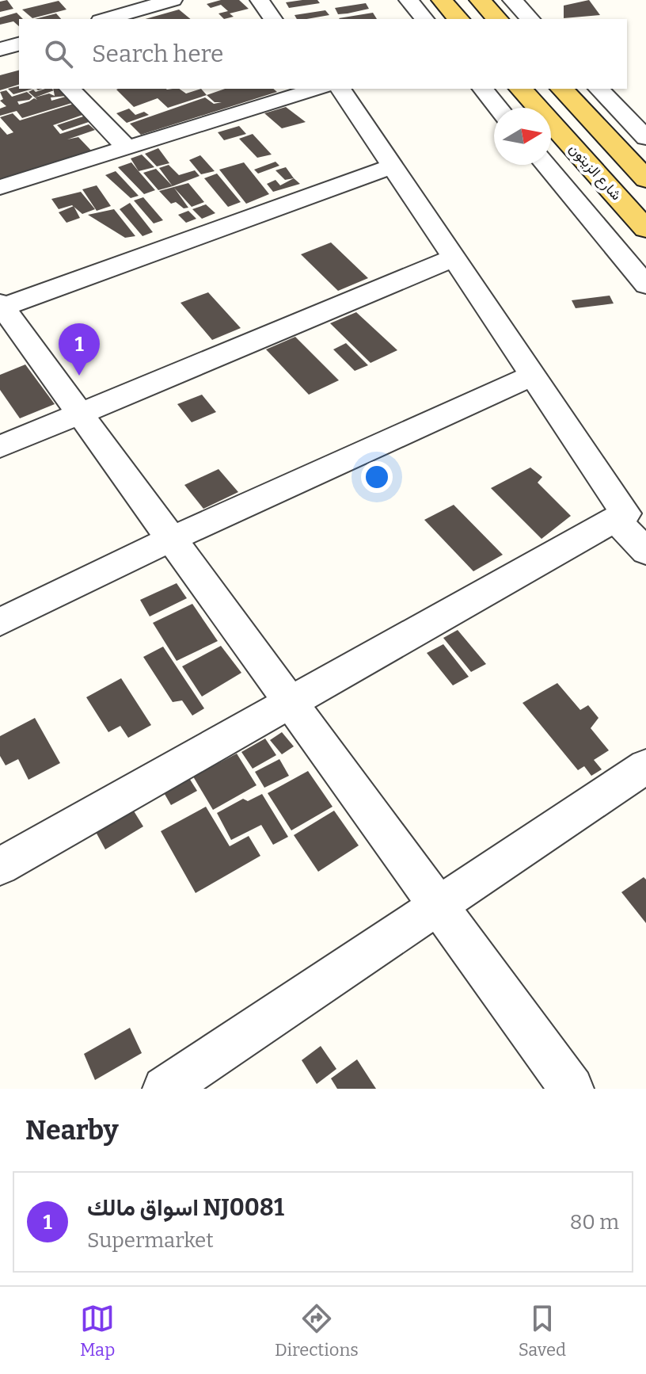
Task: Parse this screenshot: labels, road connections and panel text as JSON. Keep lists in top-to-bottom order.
{
  "streets": {
    "main road": ["شارع الزيتون"]
  },
  "north": "right",
  "page": {
    "search": "Search here",
    "pins": "1",
    "heading": "Nearby",
    "list": [
      {
        "mark": "1",
        "name": "اسواق مالك NJ0081",
        "note": "Supermarket",
        "value": "80 m"
      }
    ],
    "nav": ["Map", "Directions", "Saved"]
  }
}
